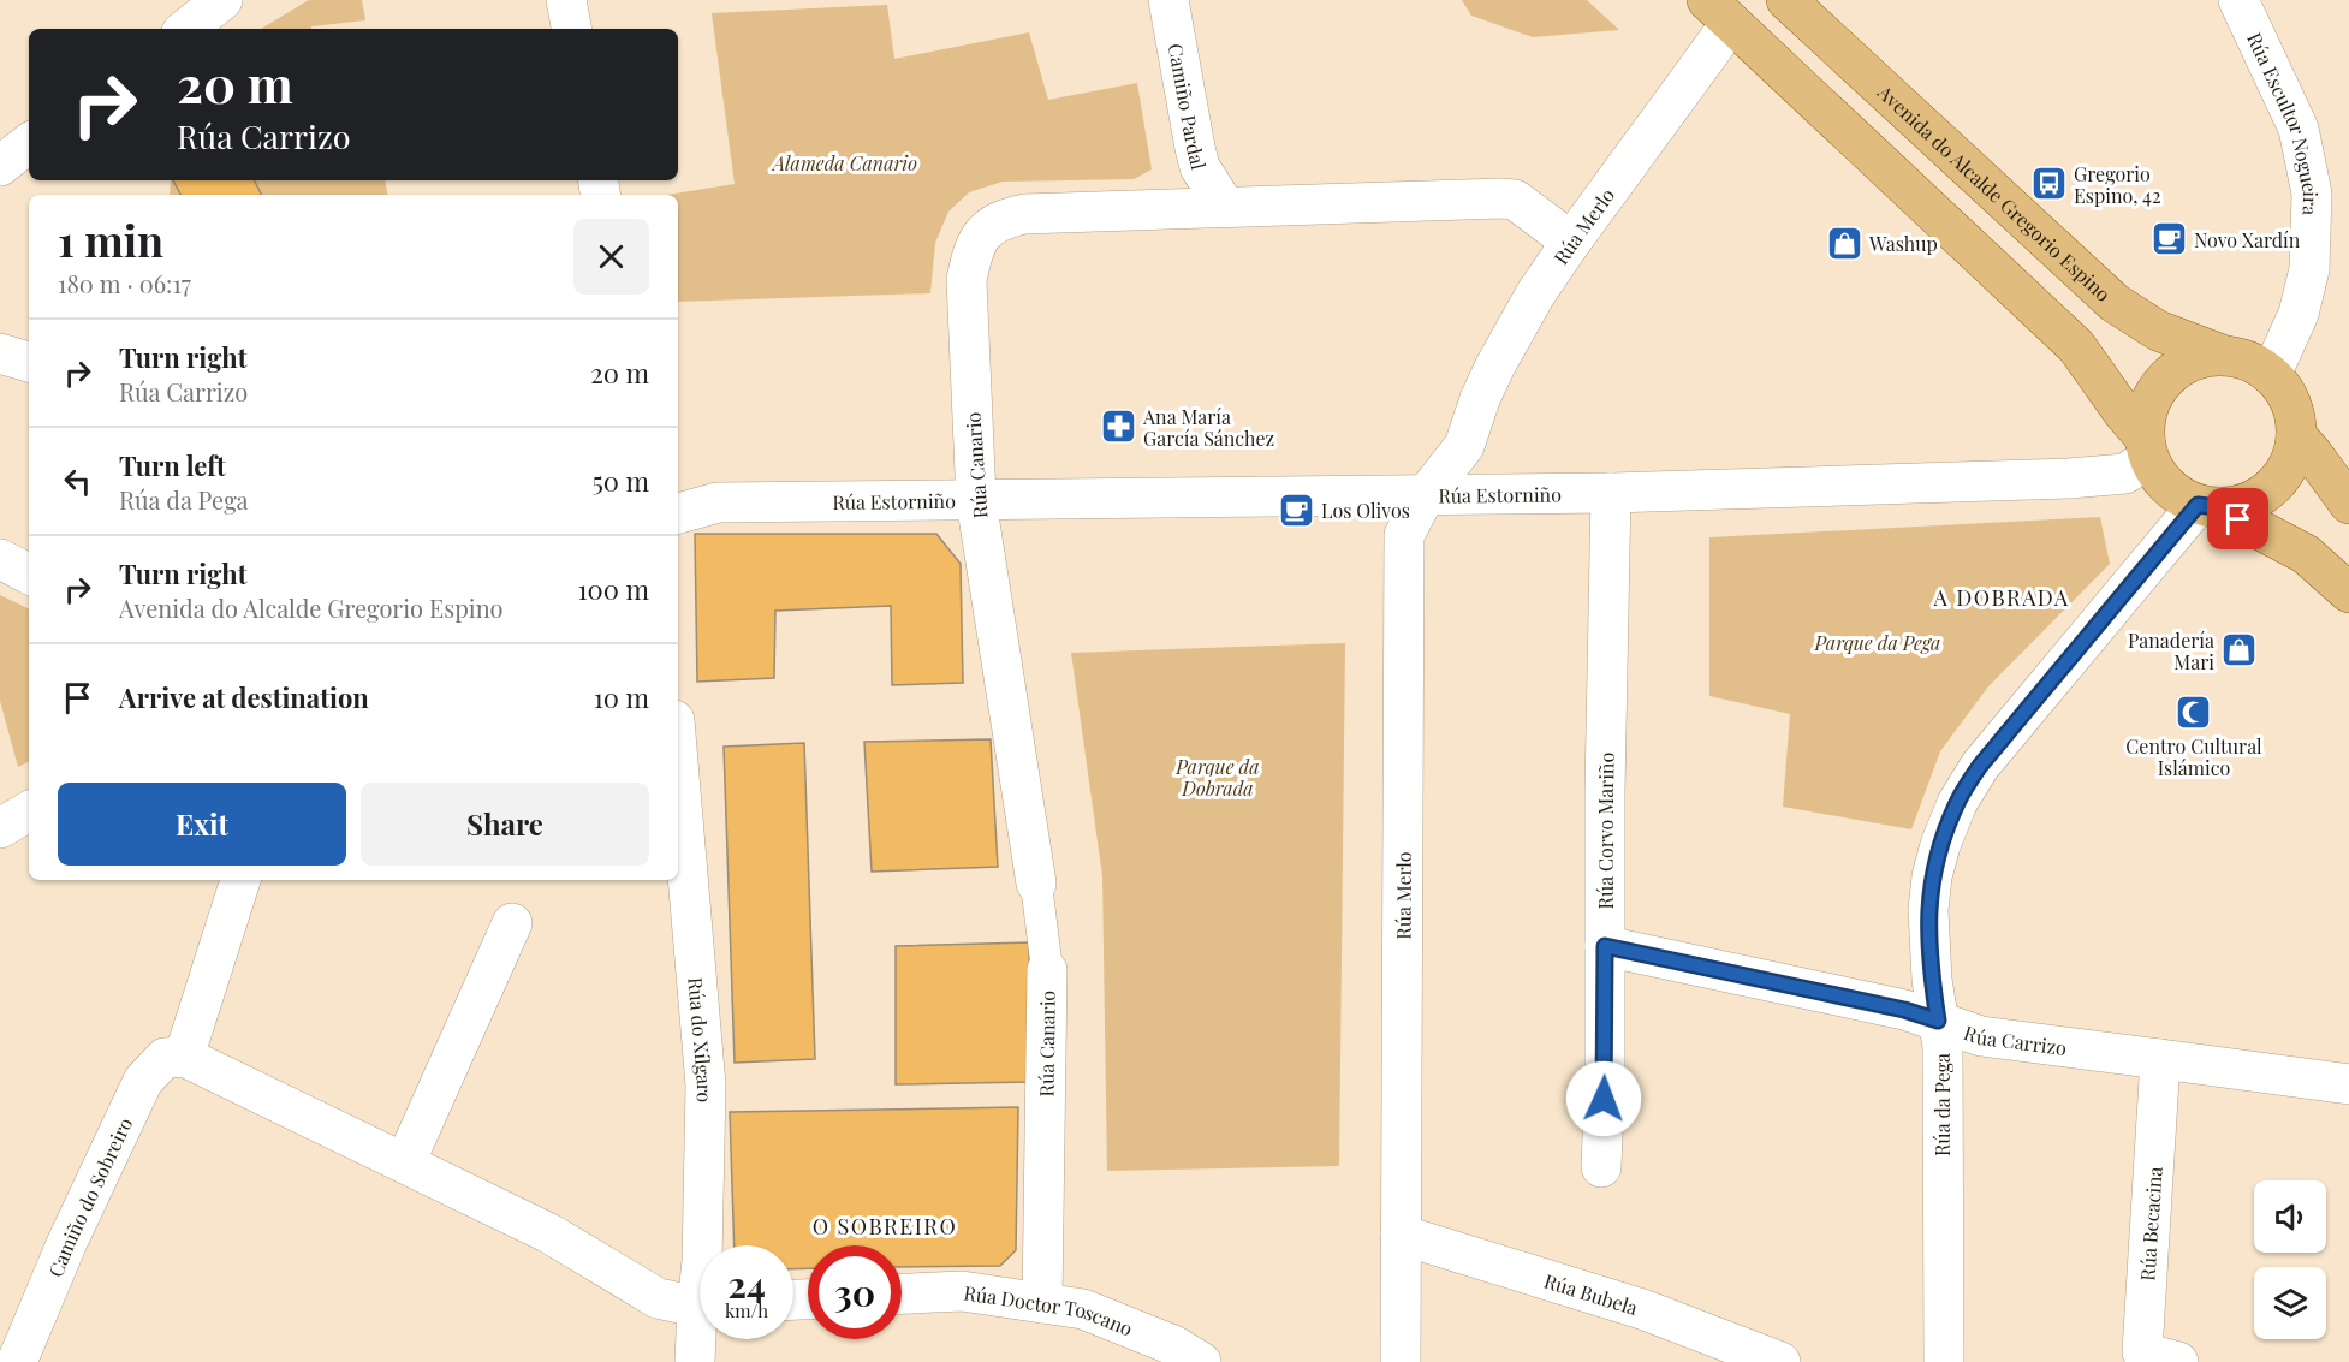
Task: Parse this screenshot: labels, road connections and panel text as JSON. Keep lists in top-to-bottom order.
{
  "streets": {
    "main road": ["Avenida do Alcalde Gregorio Espino"],
    "street": [
      "Camiño Pardal",
      "Rúa Escultor Nogueira",
      "Rúa Merlo",
      "Rúa Canario",
      "Rúa Estorniño",
      "Rúa Corvo Mariño",
      "Rúa Carrizo",
      "Rúa do Xílgaro",
      "Rúa da Pega",
      "Camiño do Sobreiro",
      "Rúa Becacina",
      "Rúa Bubela",
      "Rúa Doctor Toscano"
    ]
  },
  "crossings": [
    ["Camiño Pardal", "Rúa Canario"],
    ["Rúa Escultor Nogueira", "Avenida do Alcalde Gregorio Espino"],
    ["Rúa Escultor Nogueira", "Rúa Estorniño"],
    ["Rúa Escultor Nogueira", "Rúa da Pega"],
    ["Avenida do Alcalde Gregorio Espino", "Rúa Estorniño"],
    ["Avenida do Alcalde Gregorio Espino", "Rúa da Pega"],
    ["Rúa Merlo", "Rúa Canario"],
    ["Rúa Merlo", "Rúa Estorniño"],
    ["Rúa Merlo", "Rúa Bubela"],
    ["Rúa Canario", "Rúa Estorniño"],
    ["Rúa Canario", "Rúa Doctor Toscano"],
    ["Rúa Estorniño", "Rúa Corvo Mariño"],
    ["Rúa Estorniño", "Rúa da Pega"],
    ["Rúa Corvo Mariño", "Rúa Carrizo"],
    ["Rúa Carrizo", "Rúa da Pega"],
    ["Rúa Carrizo", "Rúa Becacina"]
  ],
  "districts": ["A DOBRADA", "O SOBREIRO"],
  "parks": ["Alameda Canario", "Parque da Pega", "Parque da Dobrada"],
  "places": {
    "bus stop": ["Gregorio Espino, 42"],
    "cafe": ["Novo Xardín", "Los Olivos"],
    "shop": ["Washup", "Panadería Mari"],
    "pharmacy": ["Ana María García Sánchez"],
    "mosque": ["Centro Cultural Islámico"]
  },
  "page": {
    "turn": ["20 m", "Rúa Carrizo"],
    "heading": ["1 min", "180 m · 06:17"],
    "list": [
      {
        "name": "Turn right",
        "note": "Rúa Carrizo",
        "value": "20 m"
      },
      {
        "name": "Turn left",
        "note": "Rúa da Pega",
        "value": "50 m"
      },
      {
        "name": "Turn right",
        "note": "Avenida do Alcalde Gregorio Espino",
        "value": "100 m"
      },
      {
        "name": "Arrive at destination",
        "value": "10 m"
      }
    ],
    "buttons": ["Exit", "Share"],
    "speed": "24 km/h",
    "limit": "30"
  }
}
